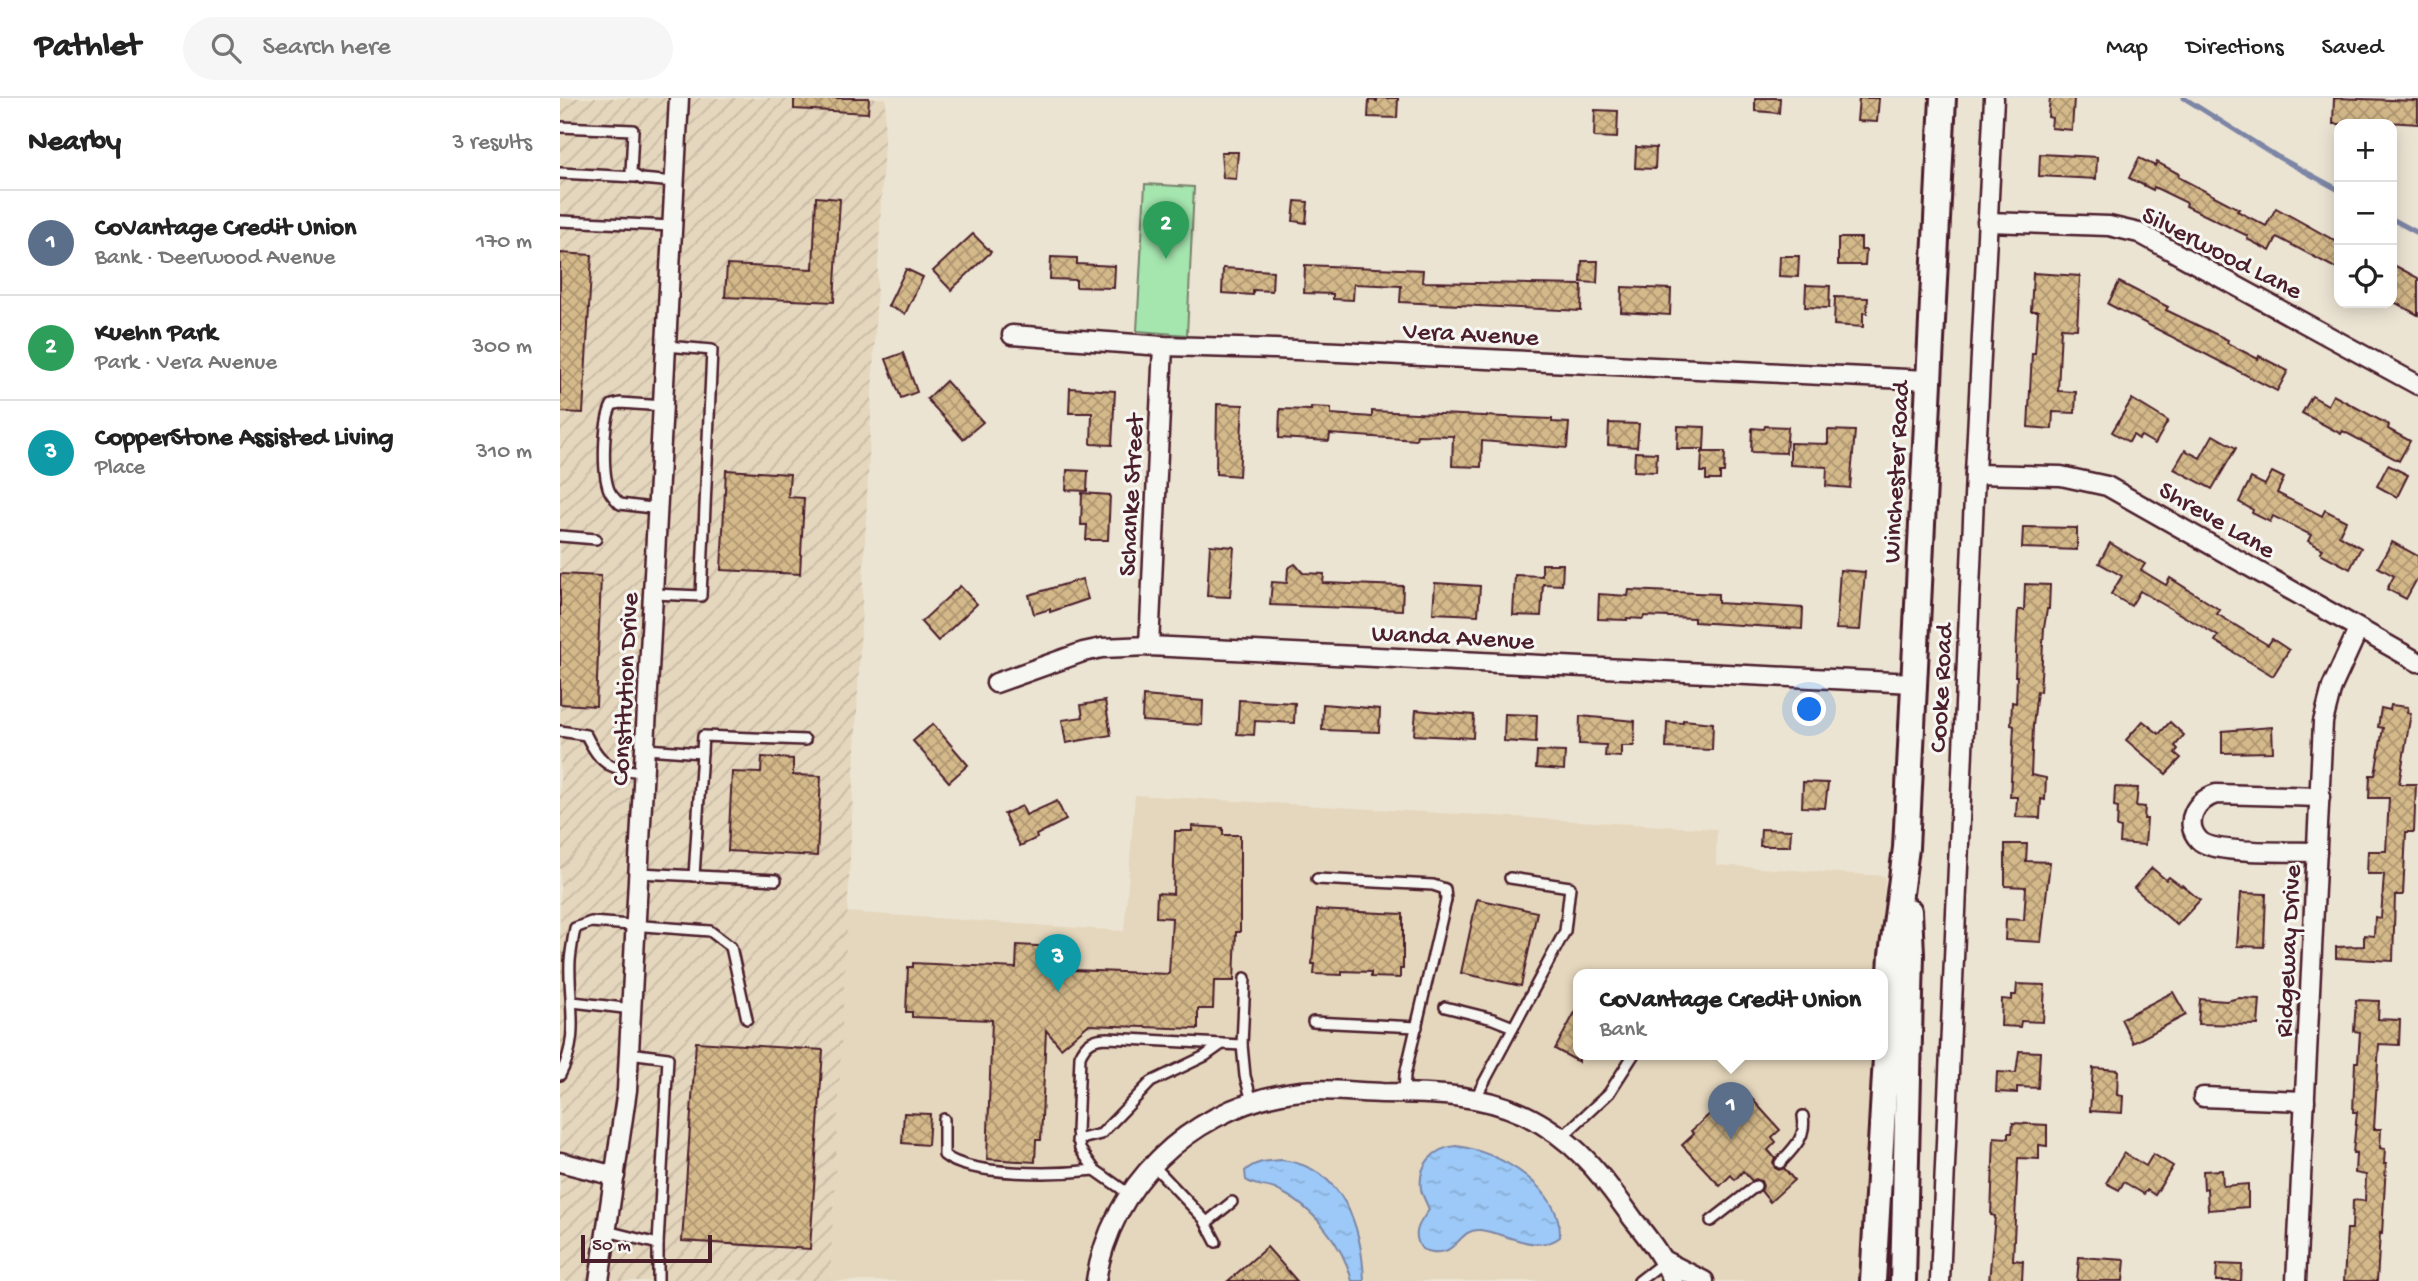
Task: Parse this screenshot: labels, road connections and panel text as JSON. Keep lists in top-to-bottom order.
{
  "streets": {
    "main road": ["Winchester Road"],
    "street": [
      "Silverwood Lane",
      "Vera Avenue",
      "Schanke Street",
      "Shreve Lane",
      "Wanda Avenue",
      "Cooke Road",
      "Constitution Drive",
      "Ridgeway Drive"
    ]
  },
  "crossings": [
    ["Silverwood Lane", "Cooke Road"],
    ["Vera Avenue", "Winchester Road"],
    ["Vera Avenue", "Schanke Street"],
    ["Winchester Road", "Wanda Avenue"],
    ["Schanke Street", "Wanda Avenue"],
    ["Shreve Lane", "Cooke Road"],
    ["Shreve Lane", "Ridgeway Drive"]
  ],
  "scale_bar": "50 m",
  "page": {
    "header": "Pathlet",
    "search": "Search here",
    "nav": ["Map", "Directions", "Saved"],
    "heading": ["Nearby", "3 results"],
    "map_buttons": ["+", "−"],
    "list": [
      {
        "mark": "1",
        "name": "CoVantage Credit Union",
        "note": "Bank · Deerwood Avenue",
        "value": "170 m"
      },
      {
        "mark": "2",
        "name": "Kuehn Park",
        "note": "Park · Vera Avenue",
        "value": "300 m"
      },
      {
        "mark": "3",
        "name": "CopperStone Assisted Living",
        "note": "Place",
        "value": "310 m"
      }
    ],
    "pins": ["2", "3", "1"],
    "popup": ["CoVantage Credit Union", "Bank"],
    "scale": "50 m"
  }
}
